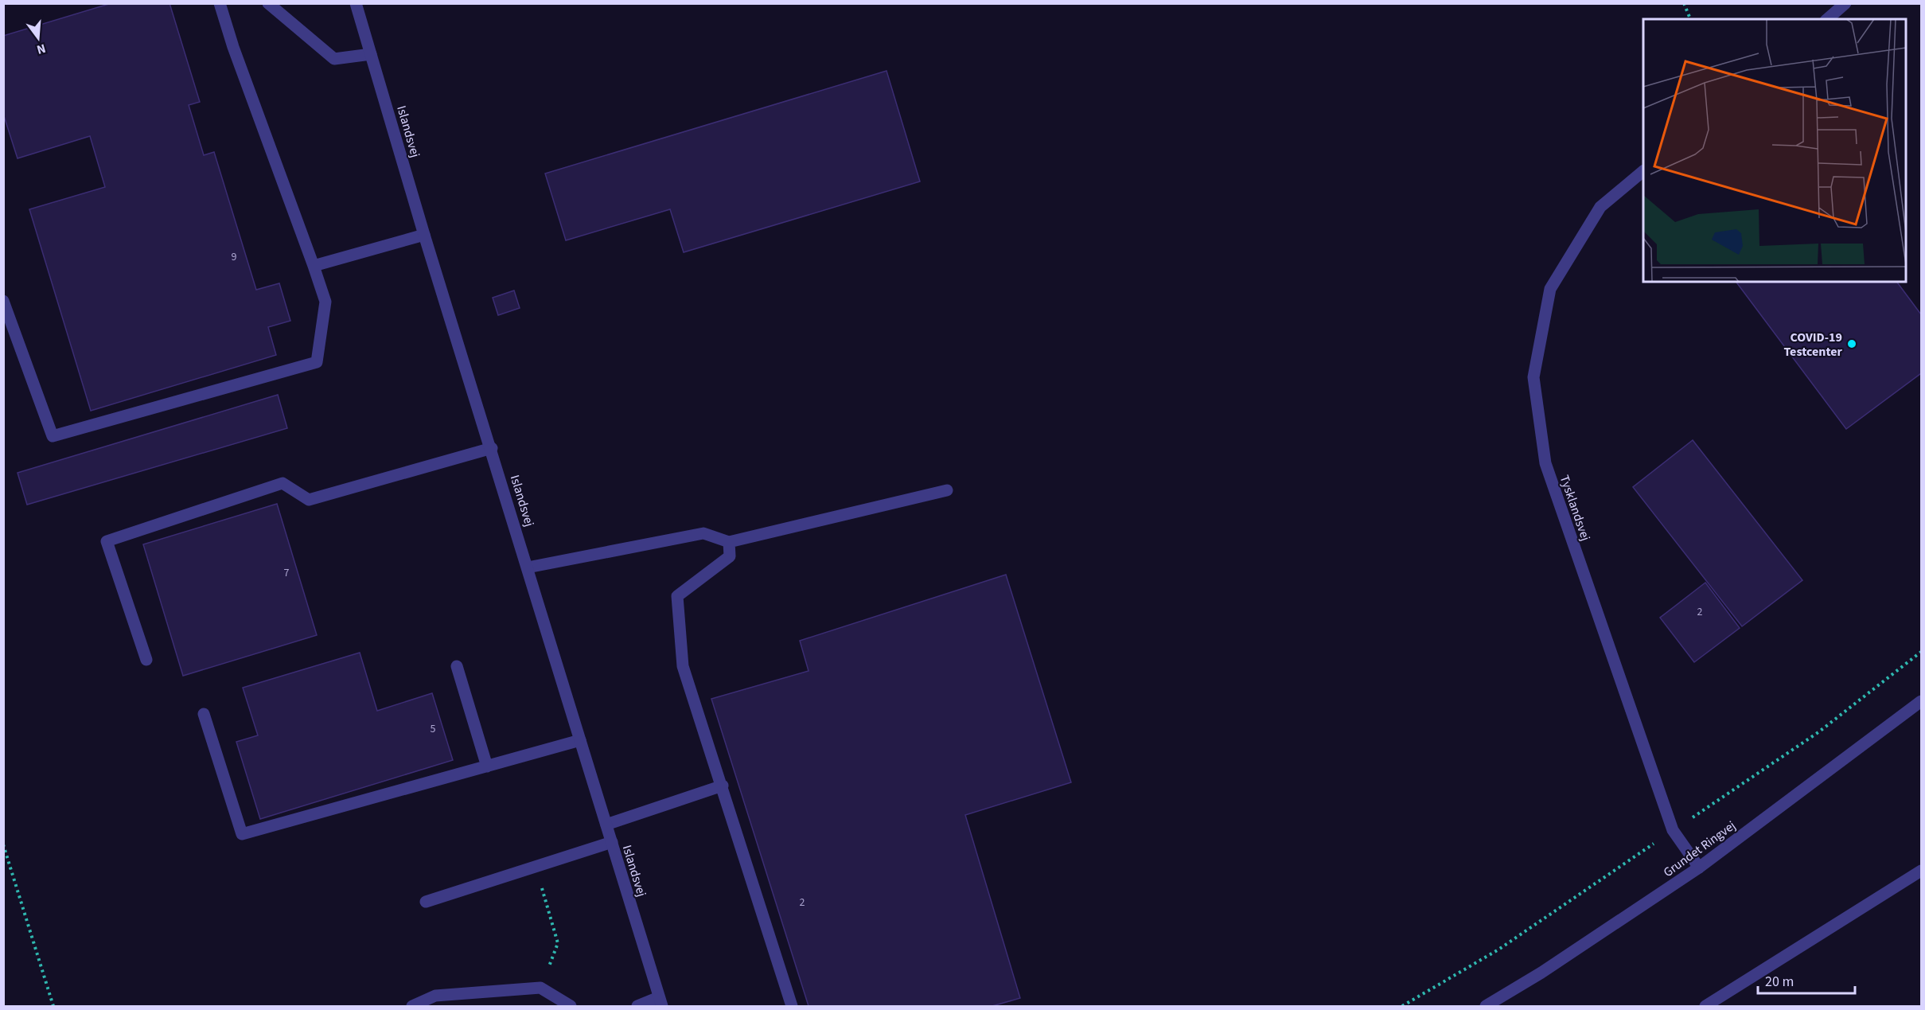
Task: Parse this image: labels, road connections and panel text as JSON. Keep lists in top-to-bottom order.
{
  "streets": {
    "street": ["Islandsvej", "Tysklandsvej", "Grundet Ringvej"]
  },
  "crossings": [
    ["Tysklandsvej", "Grundet Ringvej"]
  ],
  "places": ["COVID-19 Testcenter"],
  "house_numbers": [
    "9",
    "7",
    "2",
    "5",
    "2"
  ],
  "scale_bar": "20 m",
  "north": "bottom"
}
